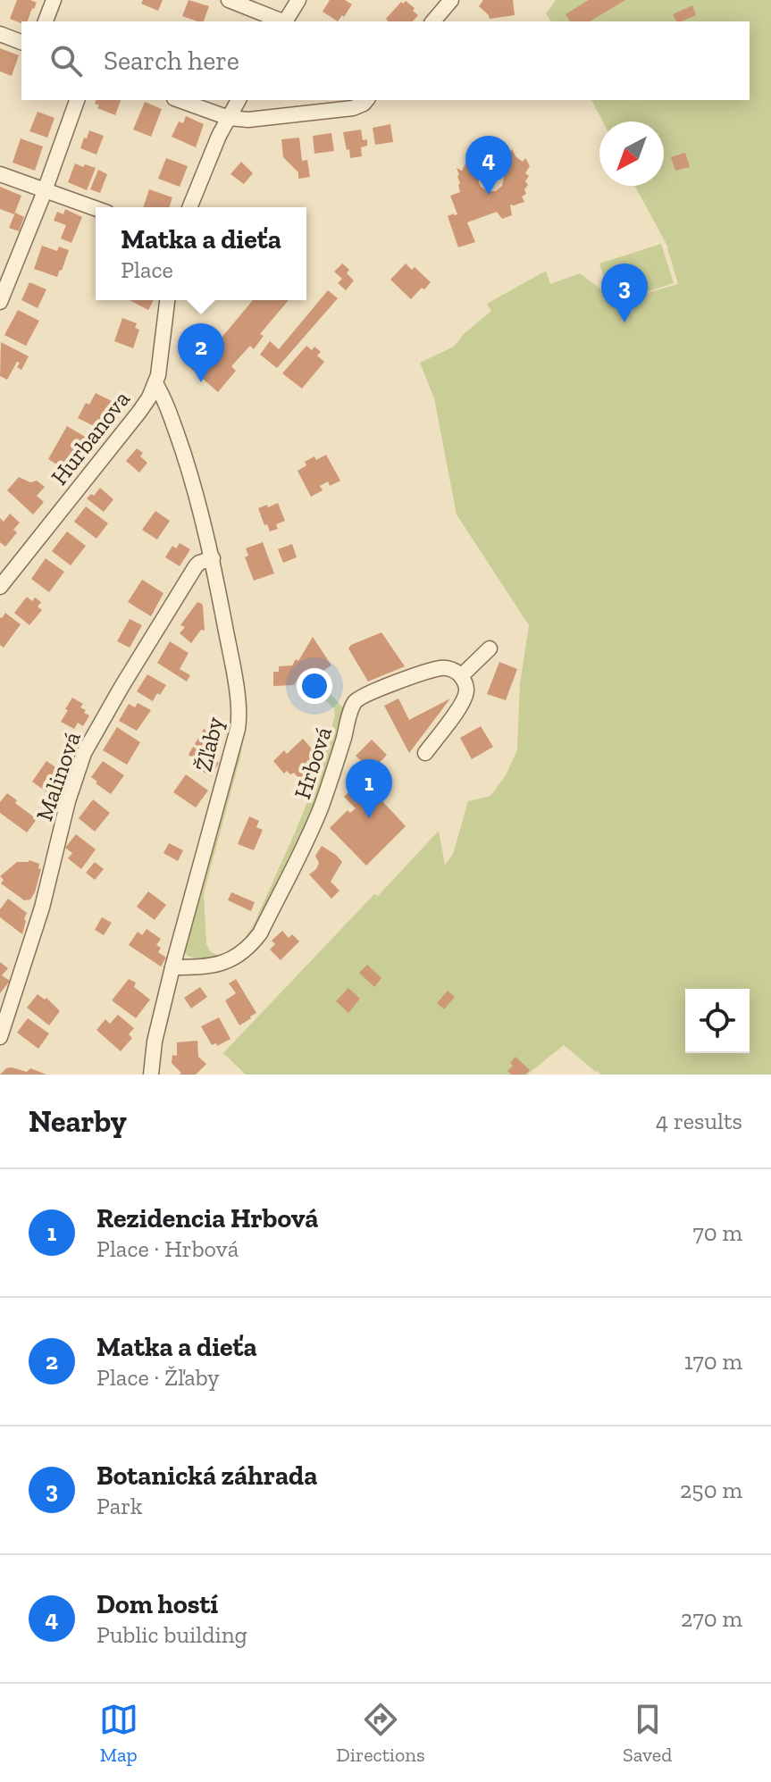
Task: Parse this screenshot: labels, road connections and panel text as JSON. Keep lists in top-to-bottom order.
{
  "streets": {
    "street": [
      "Hurbanova",
      "Žľaby",
      "Hrbová",
      "Malinová"
    ]
  },
  "crossings": [
    ["Hurbanova", "Žľaby"],
    ["Žľaby", "Hrbová"],
    ["Žľaby", "Malinová"]
  ],
  "north": "bottom left",
  "page": {
    "search": "Search here",
    "pins": [
      "4",
      "3",
      "2",
      "1"
    ],
    "popup": ["Matka a dieťa", "Place"],
    "heading": ["Nearby", "4 results"],
    "list": [
      {
        "mark": "1",
        "name": "Rezidencia Hrbová",
        "note": "Place · Hrbová",
        "value": "70 m"
      },
      {
        "mark": "2",
        "name": "Matka a dieťa",
        "note": "Place · Žľaby",
        "value": "170 m"
      },
      {
        "mark": "3",
        "name": "Botanická záhrada",
        "note": "Park",
        "value": "250 m"
      },
      {
        "mark": "4",
        "name": "Dom hostí",
        "note": "Public building",
        "value": "270 m"
      }
    ],
    "nav": ["Map", "Directions", "Saved"]
  }
}
